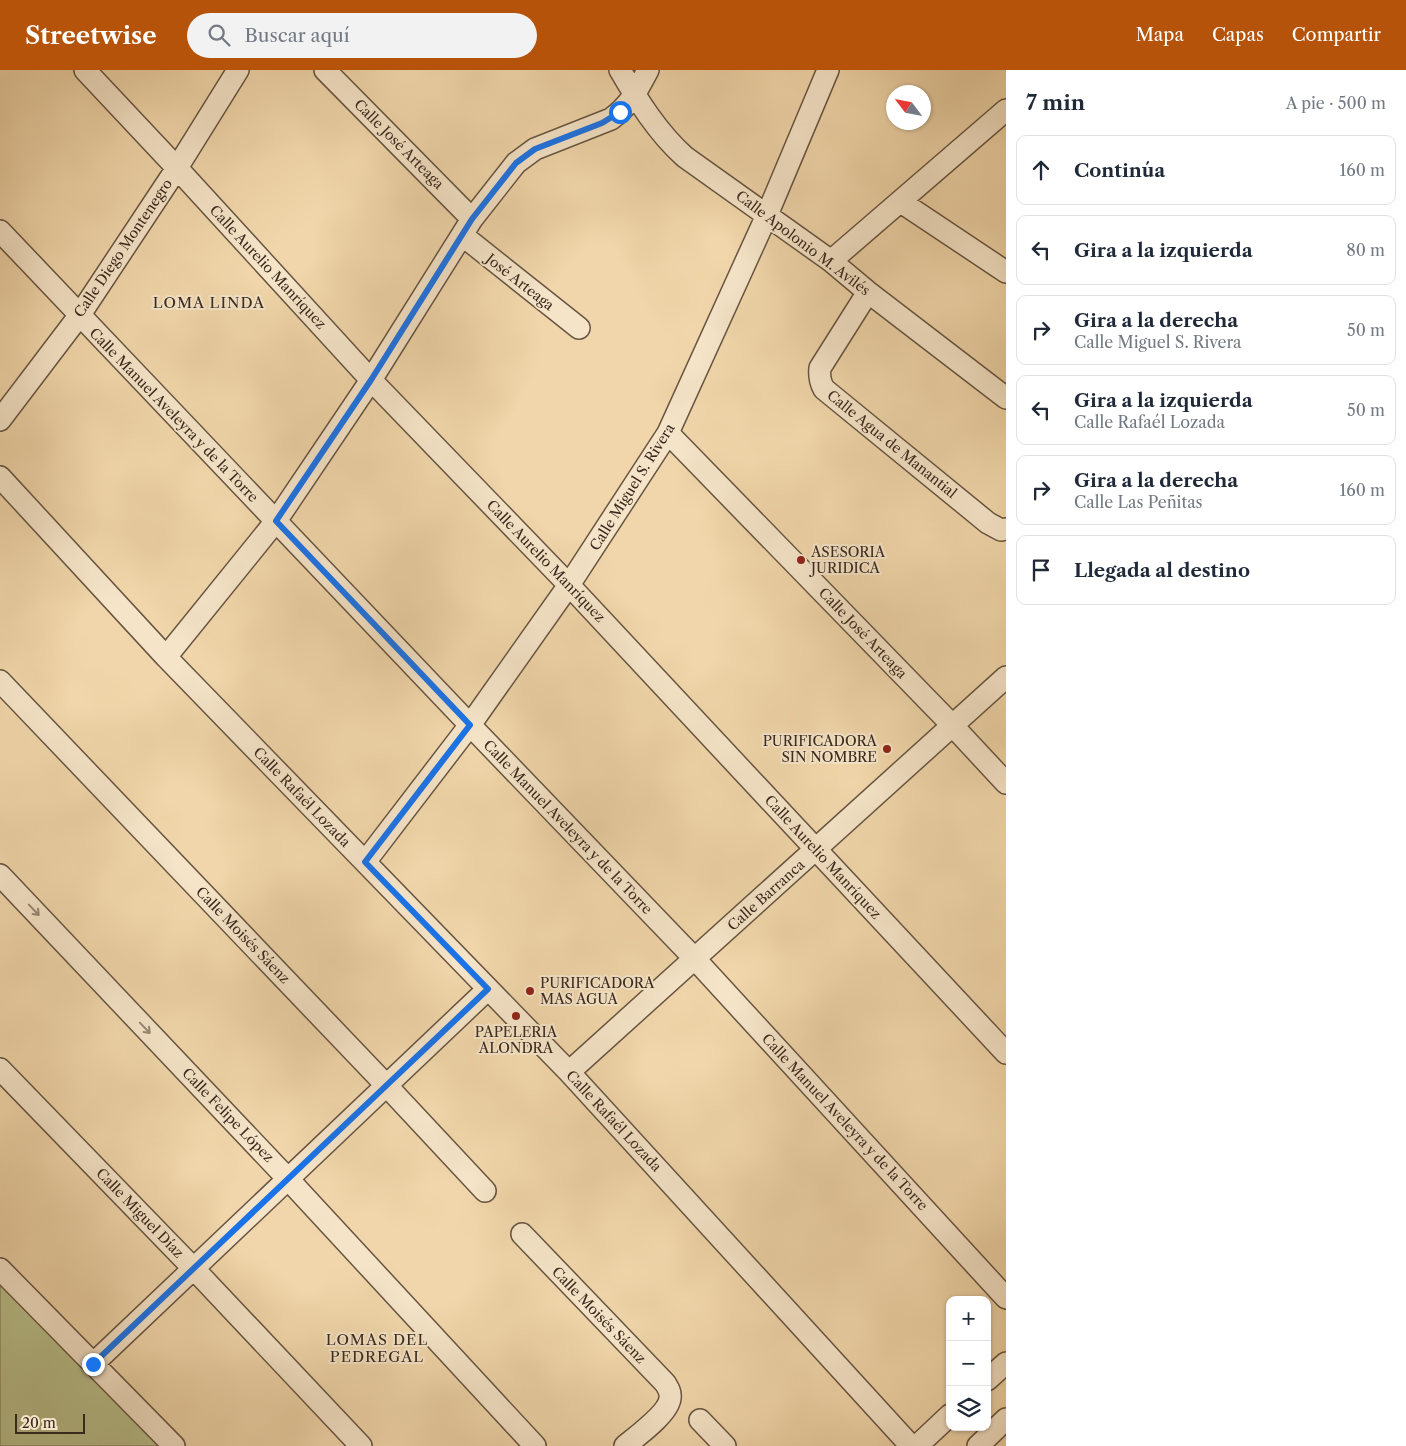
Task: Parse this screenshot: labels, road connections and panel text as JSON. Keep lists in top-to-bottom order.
{
  "streets": {
    "street": [
      "Calle José Arteaga",
      "Calle Apolonio M. Avilés",
      "Calle Diego Montenegro",
      "Calle Aurelio Manríquez",
      "José Arteaga",
      "Calle Manuel Aveleyra y de la Torre",
      "Calle Agua de Manantial",
      "Calle Miguel S. Rivera",
      "Calle Rafaél Lozada",
      "Calle Barranca",
      "Calle Moisés Sáenz",
      "Calle Felipe López",
      "Calle Miguel Díaz"
    ]
  },
  "crossings": [
    ["Calle José Arteaga", "José Arteaga"],
    ["Calle José Arteaga", "Calle Miguel S. Rivera"],
    ["Calle José Arteaga", "Calle Barranca"],
    ["Calle Apolonio M. Avilés", "Calle Agua de Manantial"],
    ["Calle Apolonio M. Avilés", "Calle Miguel S. Rivera"],
    ["Calle Diego Montenegro", "Calle Aurelio Manríquez"],
    ["Calle Diego Montenegro", "Calle Manuel Aveleyra y de la Torre"],
    ["Calle Aurelio Manríquez", "Calle Miguel S. Rivera"],
    ["Calle Aurelio Manríquez", "Calle Barranca"],
    ["Calle Manuel Aveleyra y de la Torre", "Calle Miguel S. Rivera"],
    ["Calle Manuel Aveleyra y de la Torre", "Calle Barranca"],
    ["Calle Miguel S. Rivera", "Calle Rafaél Lozada"],
    ["Calle Rafaél Lozada", "Calle Barranca"]
  ],
  "one_way": ["Calle Felipe López"],
  "districts": ["LOMA LINDA", "LOMAS DEL PEDREGAL"],
  "places": [
    "ASESORIA JURIDICA",
    "PURIFICADORA SIN NOMBRE",
    "PURIFICADORA MAS AGUA",
    "PAPELERIA ALONDRA"
  ],
  "scale_bar": "20 m",
  "north": "top left",
  "page": {
    "header": "Streetwise",
    "search": "Buscar aquí",
    "nav": ["Mapa", "Capas", "Compartir"],
    "heading": ["7 min", "A pie · 500 m"],
    "list": [
      ["Continúa", "160 m"],
      ["Gira a la izquierda", "80 m"],
      ["Gira a la derecha", "Calle Miguel S. Rivera", "50 m"],
      ["Gira a la izquierda", "Calle Rafaél Lozada", "50 m"],
      ["Gira a la derecha", "Calle Las Peñitas", "160 m"],
      "Llegada al destino"
    ],
    "map_buttons": ["+", "−"],
    "scale": "20 m"
  }
}
